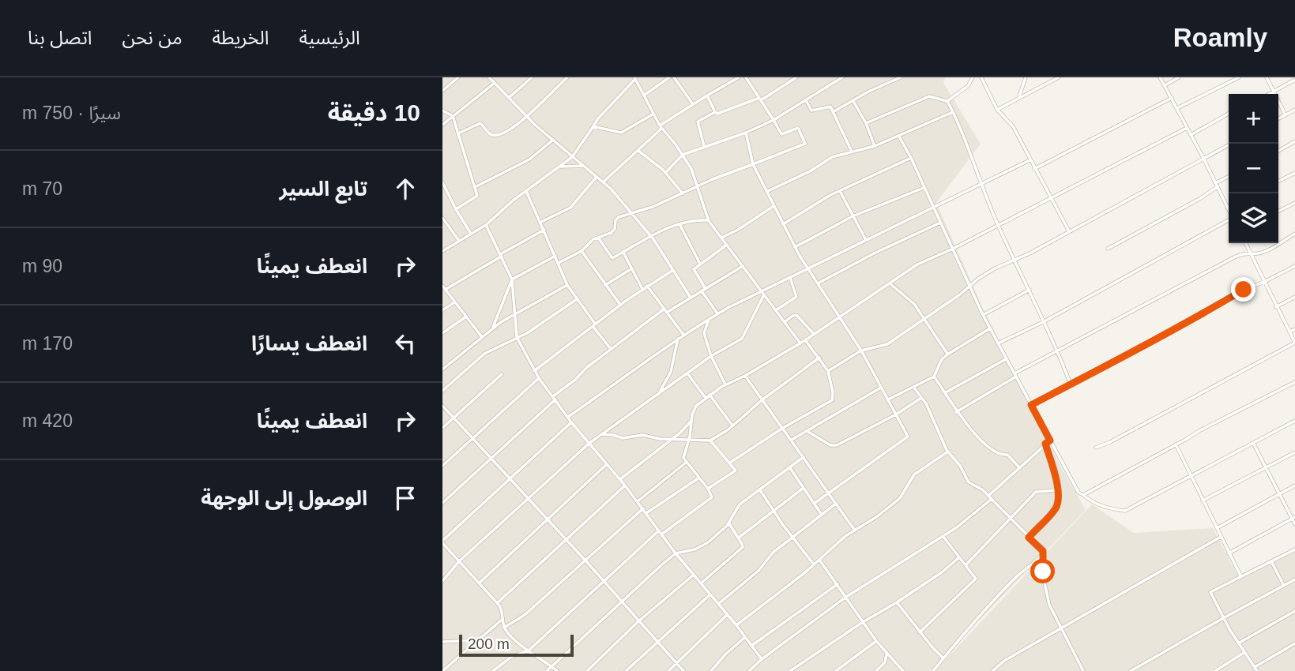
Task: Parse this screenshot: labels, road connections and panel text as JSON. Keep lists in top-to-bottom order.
{
  "scale_bar": "200 m",
  "page": {
    "header": "Roamly",
    "nav": [
      "الرئيسية",
      "الخريطة",
      "من نحن",
      "اتصل بنا"
    ],
    "heading": ["10 دقيقة", "سيرًا · 750 m"],
    "map_buttons": ["+", "−"],
    "list": [
      ["تابع السير", "70 m"],
      ["انعطف يمينًا", "90 m"],
      ["انعطف يسارًا", "170 m"],
      ["انعطف يمينًا", "420 m"],
      "الوصول إلى الوجهة"
    ],
    "scale": "200 m"
  }
}
